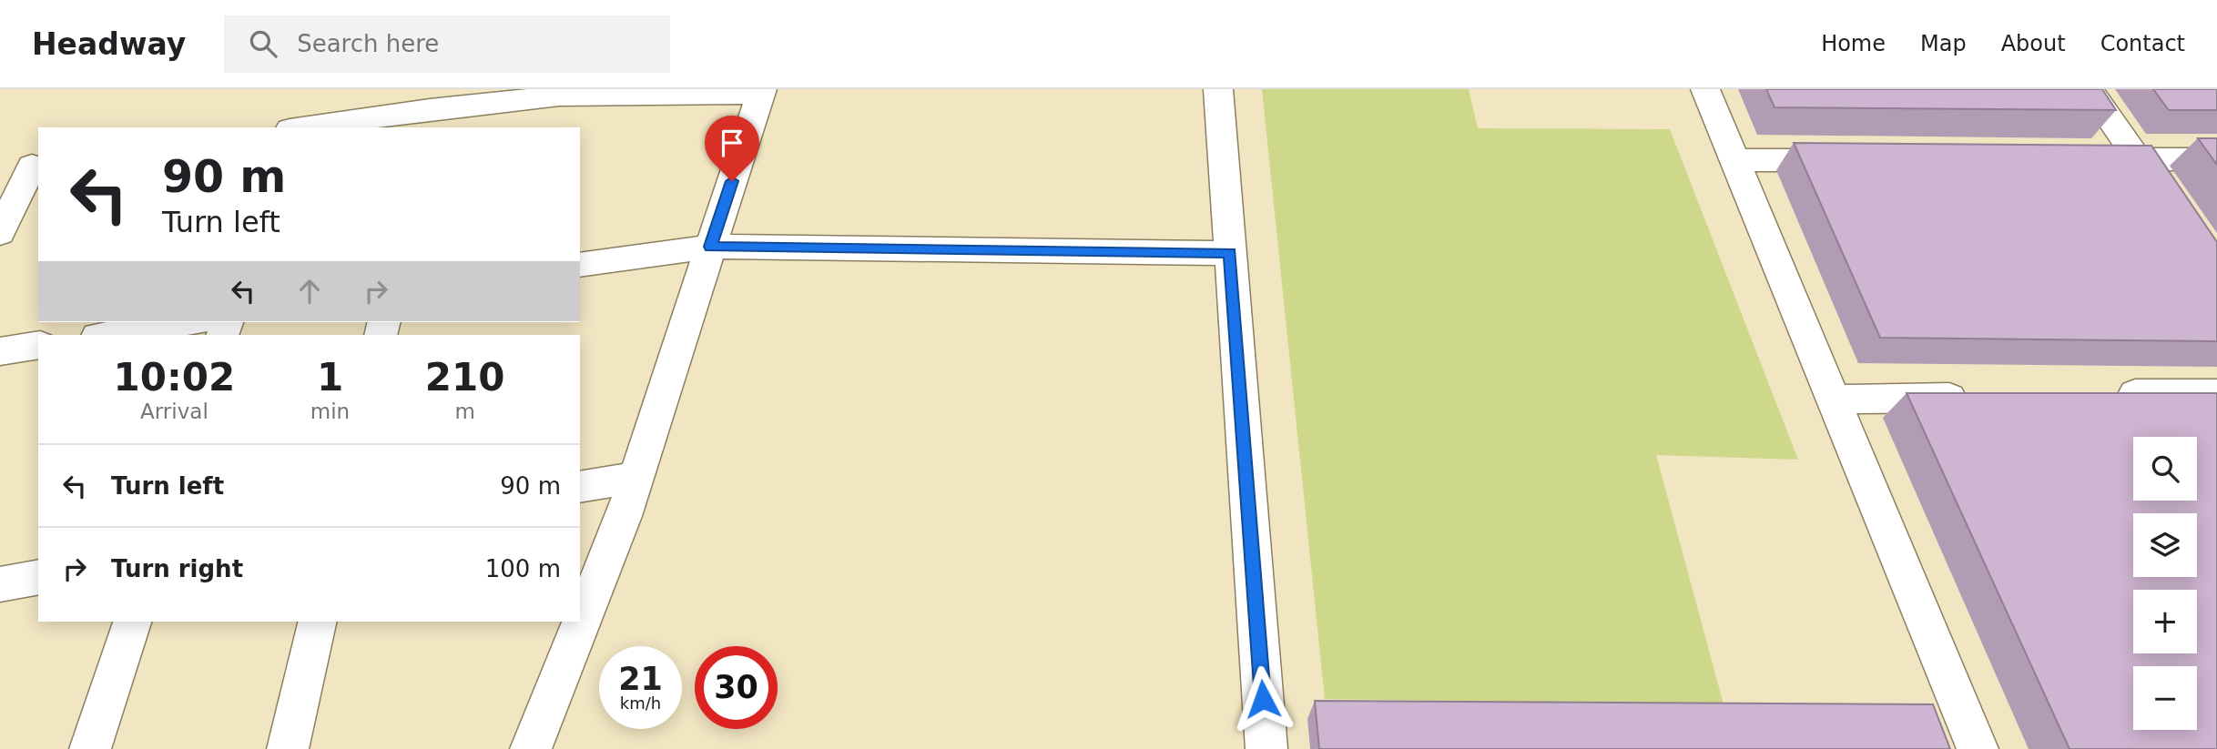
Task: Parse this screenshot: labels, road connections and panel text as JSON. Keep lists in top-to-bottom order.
{
  "page": {
    "header": "Headway",
    "search": "Search here",
    "nav": [
      "Home",
      "Map",
      "About",
      "Contact"
    ],
    "turn": ["90 m", "Turn left"],
    "eta": [
      "10:02",
      "Arrival",
      "1",
      "min",
      "210",
      "m"
    ],
    "map_buttons": ["+", "−"],
    "list": [
      {
        "name": "Turn left",
        "value": "90 m"
      },
      {
        "name": "Turn right",
        "value": "100 m"
      }
    ],
    "speed": "21 km/h",
    "limit": "30"
  }
}
